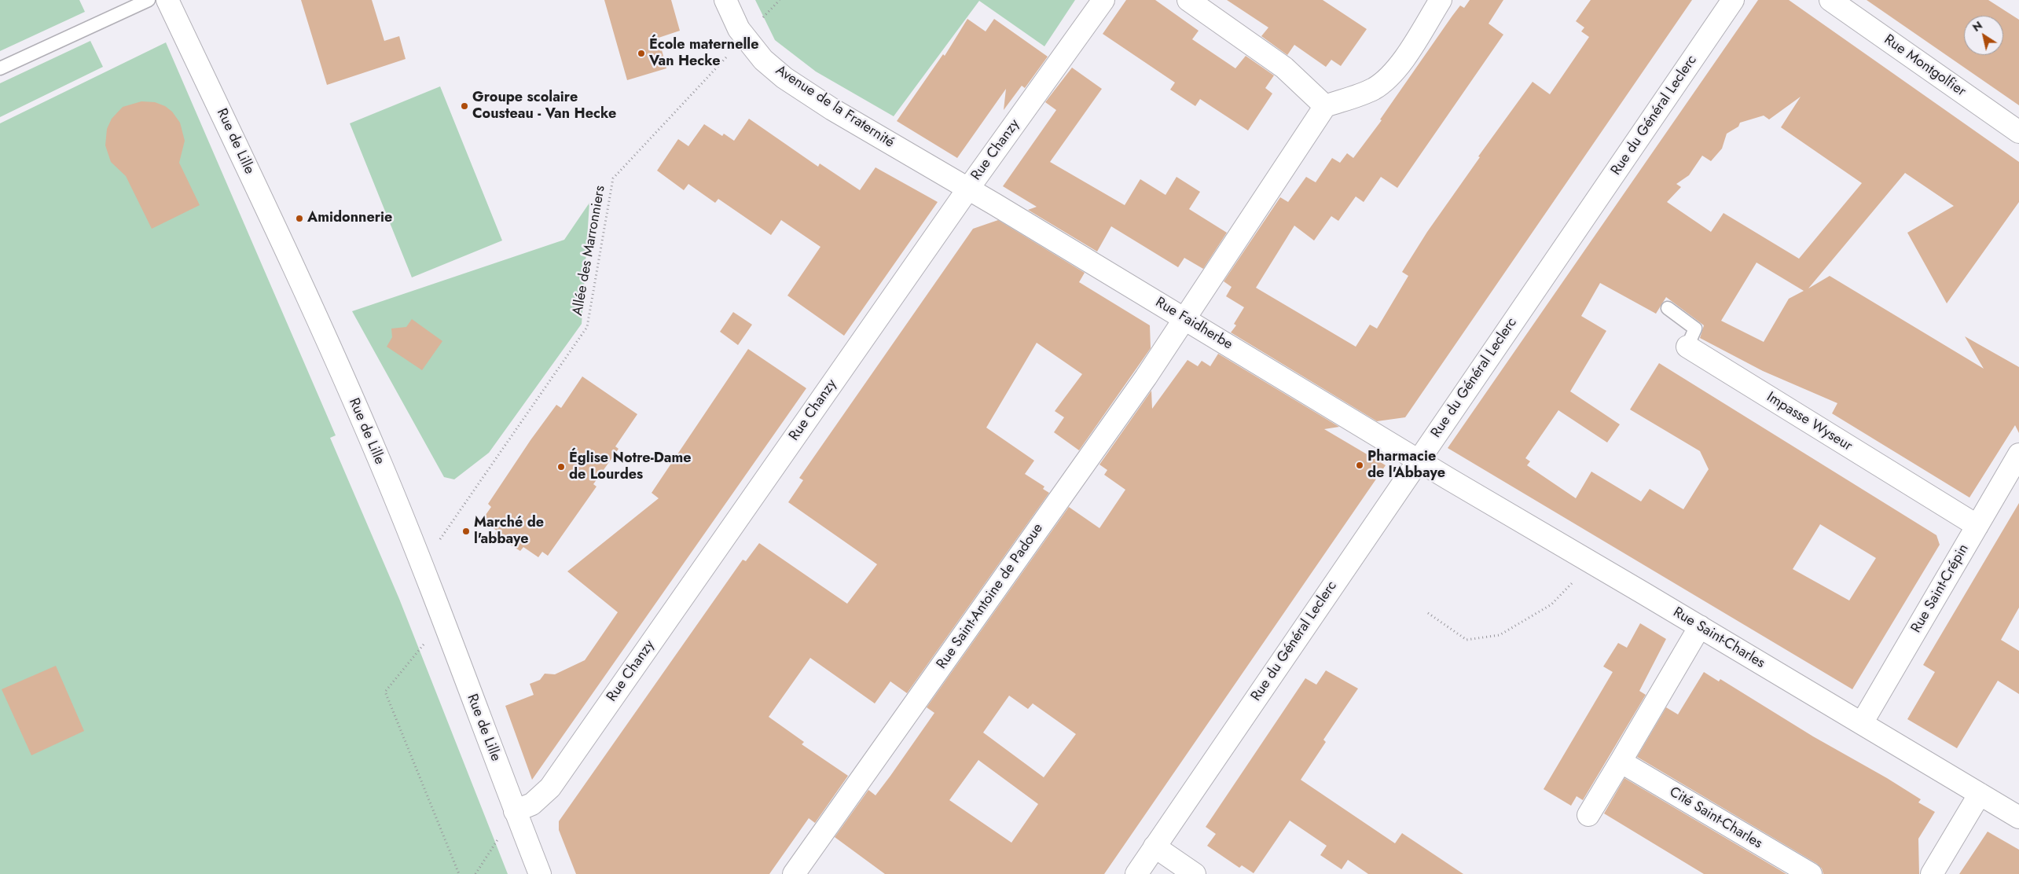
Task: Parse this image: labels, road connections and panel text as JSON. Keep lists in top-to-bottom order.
{
  "streets": {
    "street": [
      "Rue Montgolfier",
      "Avenue de la Fraternité",
      "Rue du Général Leclerc",
      "Rue de Lille",
      "Rue Chanzy",
      "Rue Faidherbe",
      "Impasse Wyseur",
      "Rue Saint-Crépin",
      "Rue Saint-Antoine de Padoue",
      "Rue Saint-Charles",
      "Cité Saint-Charles"
    ],
    "path": ["Allée des Marronniers"]
  },
  "crossings": [
    ["Avenue de la Fraternité", "Rue Chanzy"],
    ["Avenue de la Fraternité", "Allée des Marronniers"],
    ["Avenue de la Fraternité", "Rue Faidherbe"],
    ["Rue du Général Leclerc", "Rue Faidherbe"],
    ["Rue du Général Leclerc", "Rue Saint-Charles"],
    ["Rue de Lille", "Rue Chanzy"],
    ["Rue de Lille", "Allée des Marronniers"],
    ["Rue Chanzy", "Rue Faidherbe"],
    ["Rue Faidherbe", "Rue Saint-Antoine de Padoue"],
    ["Rue Faidherbe", "Rue Saint-Charles"],
    ["Impasse Wyseur", "Rue Saint-Crépin"],
    ["Rue Saint-Crépin", "Rue Saint-Charles"]
  ],
  "places": [
    "École maternelle Van Hecke",
    "Groupe scolaire Cousteau - Van Hecke",
    "Amidonnerie",
    "Pharmacie de l'Abbaye",
    "Église Notre-Dame de Lourdes",
    "Marché de l'abbaye"
  ],
  "north": "top left"
}
